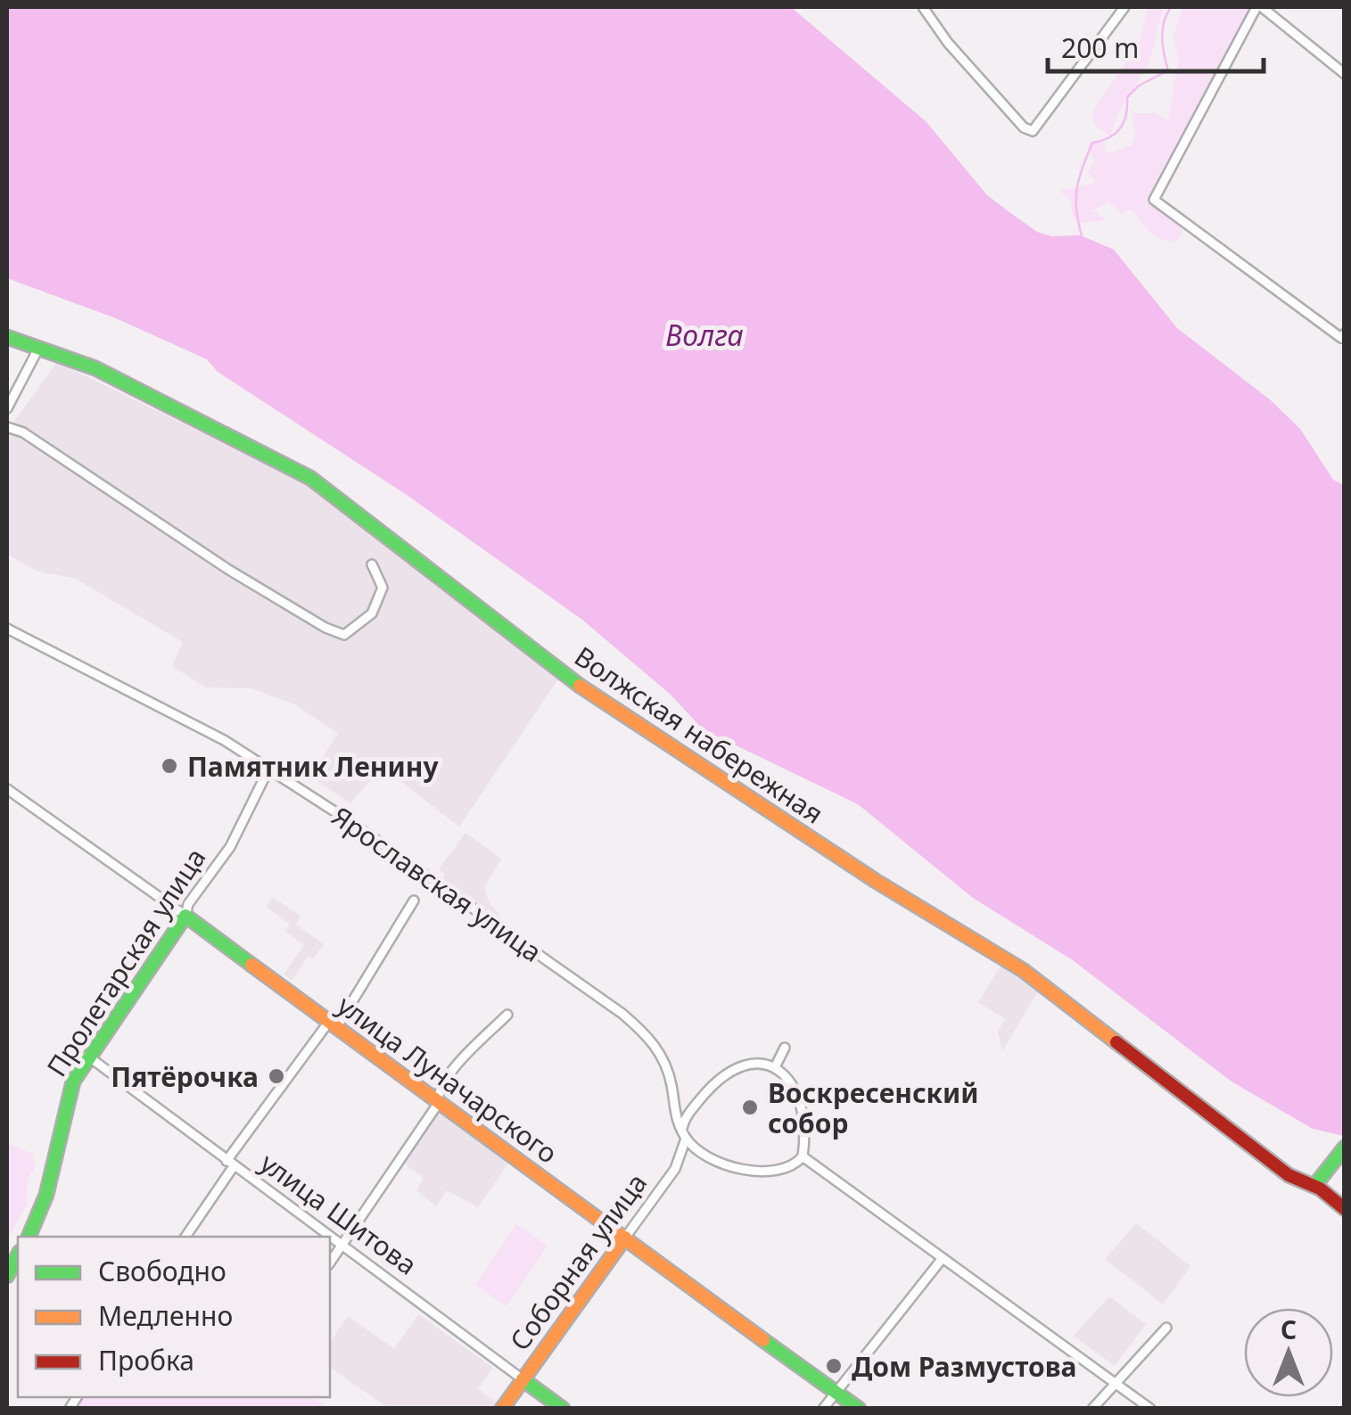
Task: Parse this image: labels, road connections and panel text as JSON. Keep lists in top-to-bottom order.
{
  "streets": {
    "street": [
      "Волжская набережная",
      "Ярославская улица",
      "Пролетарская улица",
      "улица Луначарского",
      "улица Шитова",
      "Соборная улица"
    ]
  },
  "crossings": [
    ["Ярославская улица", "Пролетарская улица"],
    ["Ярославская улица", "Соборная улица"],
    ["Пролетарская улица", "улица Луначарского"],
    ["Пролетарская улица", "улица Шитова"],
    ["улица Луначарского", "Соборная улица"],
    ["улица Шитова", "Соборная улица"]
  ],
  "water": ["Волга"],
  "places": [
    "Памятник Ленину",
    "Пятёрочка",
    "Воскресенский собор",
    "Дом Размустова"
  ],
  "legend": ["Свободно", "Медленно", "Пробка"],
  "scale_bar": "200 m",
  "north": "top"
}
